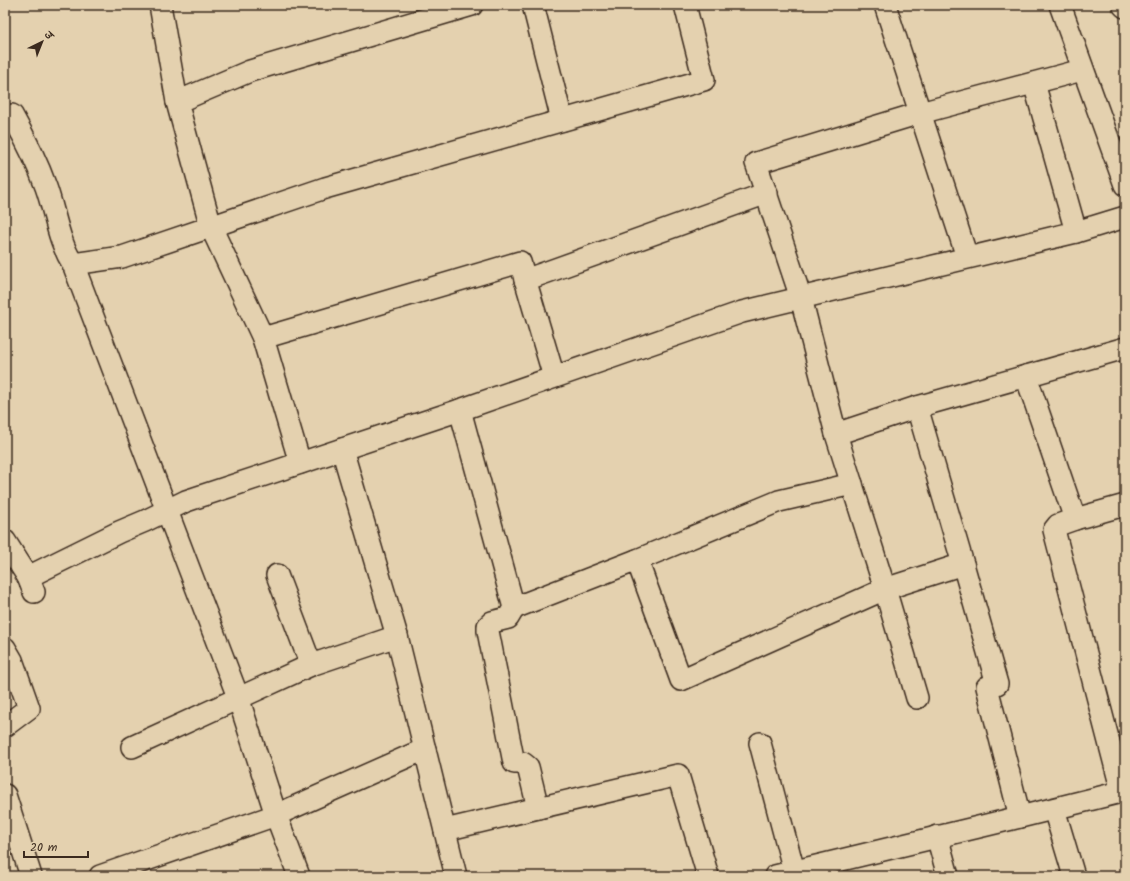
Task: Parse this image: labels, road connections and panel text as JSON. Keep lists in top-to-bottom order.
{
  "scale_bar": "20 m",
  "north": "top right"
}
